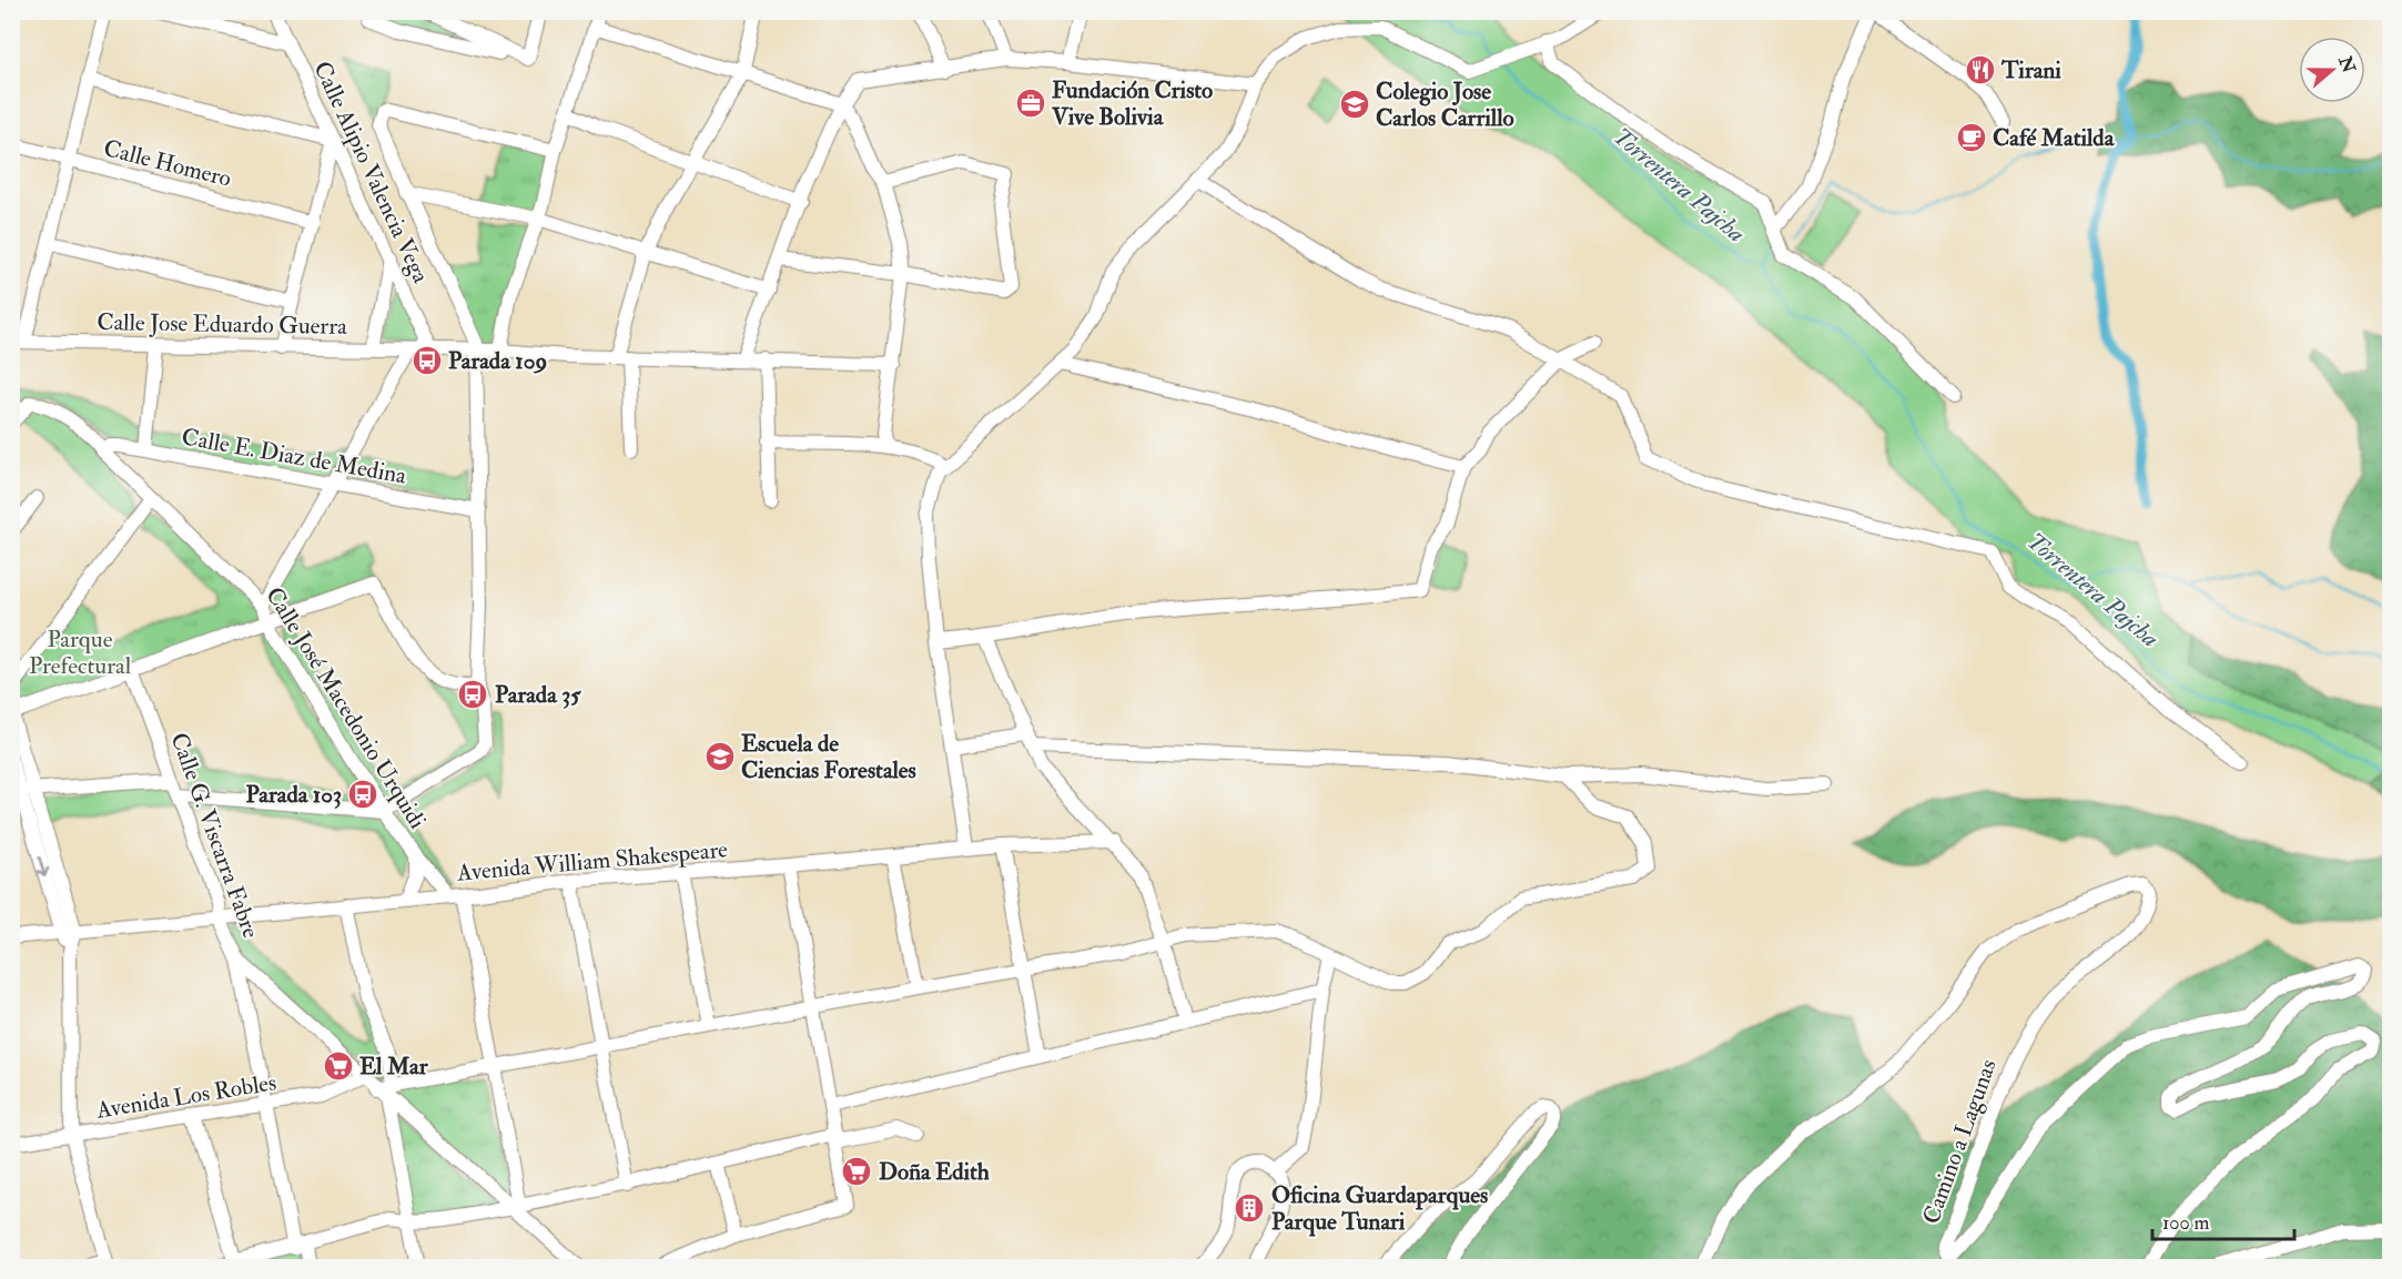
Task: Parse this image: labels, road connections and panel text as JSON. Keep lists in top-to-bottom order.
{
  "streets": {
    "street": [
      "Calle Homero",
      "Calle Alipio Valencia Vega",
      "Calle Jose Eduardo Guerra",
      "Calle E. Diaz de Medina",
      "Calle José Macedonio Urquidi",
      "Calle G. Viscarra Fabre",
      "Avenida William Shakespeare",
      "Avenida Los Robles",
      "Camino a Lagunas"
    ]
  },
  "crossings": [
    ["Calle Alipio Valencia Vega", "Calle Jose Eduardo Guerra"],
    ["Calle E. Diaz de Medina", "Calle José Macedonio Urquidi"],
    ["Calle José Macedonio Urquidi", "Avenida William Shakespeare"],
    ["Calle G. Viscarra Fabre", "Avenida William Shakespeare"],
    ["Calle G. Viscarra Fabre", "Avenida Los Robles"]
  ],
  "water": ["Torrentera Pajcha"],
  "parks": ["Parque Prefectural"],
  "places": {
    "restaurant": ["Tirani"],
    "office": ["Fundación Cristo Vive Bolivia"],
    "school or university": ["Colegio Jose Carlos Carrillo", "Escuela de Ciencias Forestales"],
    "cafe": ["Café Matilda"],
    "bus stop": ["Parada 109", "Parada 35", "Parada 103"],
    "supermarket": ["El Mar", "Doña Edith"],
    "building": ["Oficina Guardaparques Parque Tunari"]
  },
  "scale_bar": "100 m",
  "north": "right"
}
